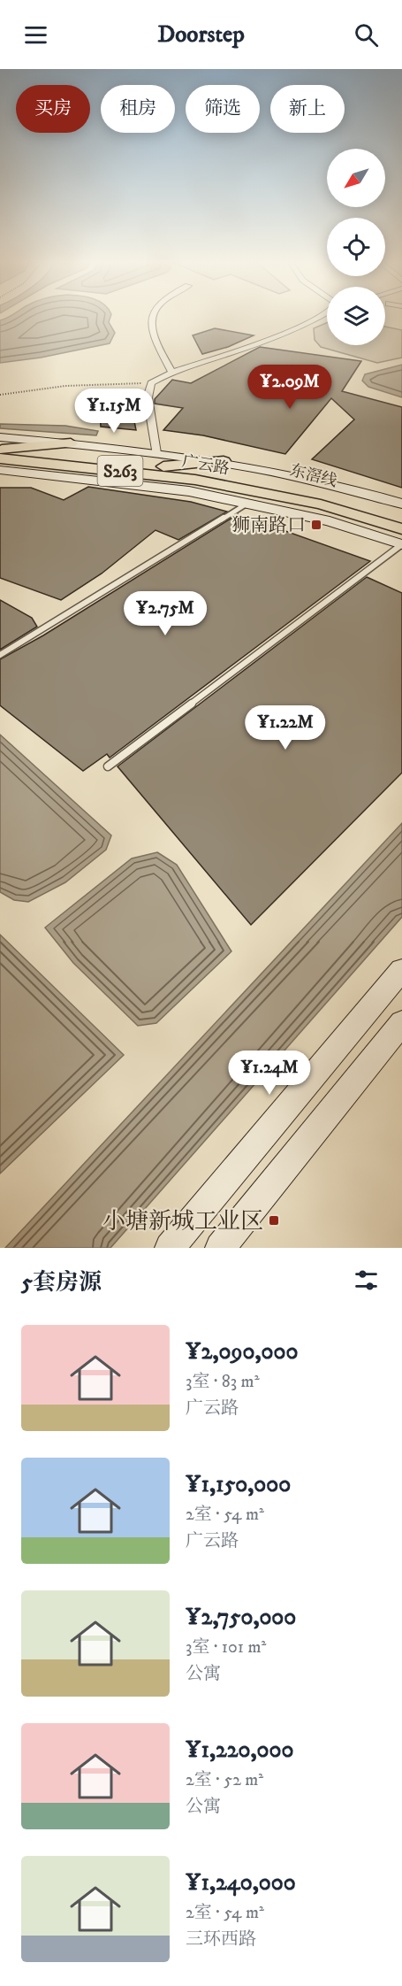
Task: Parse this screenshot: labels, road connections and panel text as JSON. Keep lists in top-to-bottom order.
{
  "streets": {
    "main road": ["广云路", "S263", "东滘线"]
  },
  "crossings": [
    ["广云路", "东滘线"]
  ],
  "places": {
    "transit": ["狮南路口", "小塘新城工业区"]
  },
  "north": "bottom left",
  "page": {
    "header": "Doorstep",
    "chip": [
      "买房",
      "租房",
      "筛选",
      "新上"
    ],
    "price": [
      "¥2.09M",
      "¥1.15M",
      "¥2.75M",
      "¥1.22M",
      "¥1.24M"
    ],
    "heading": "5套房源",
    "list": [
      {
        "name": "¥2,090,000",
        "note": "3室 · 83 m² · 广云路"
      },
      {
        "name": "¥1,150,000",
        "note": "2室 · 54 m² · 广云路"
      },
      {
        "name": "¥2,750,000",
        "note": "3室 · 101 m² · 公寓"
      },
      {
        "name": "¥1,220,000",
        "note": "2室 · 52 m² · 公寓"
      },
      {
        "name": "¥1,240,000",
        "note": "2室 · 54 m² · 三环西路"
      }
    ]
  }
}
